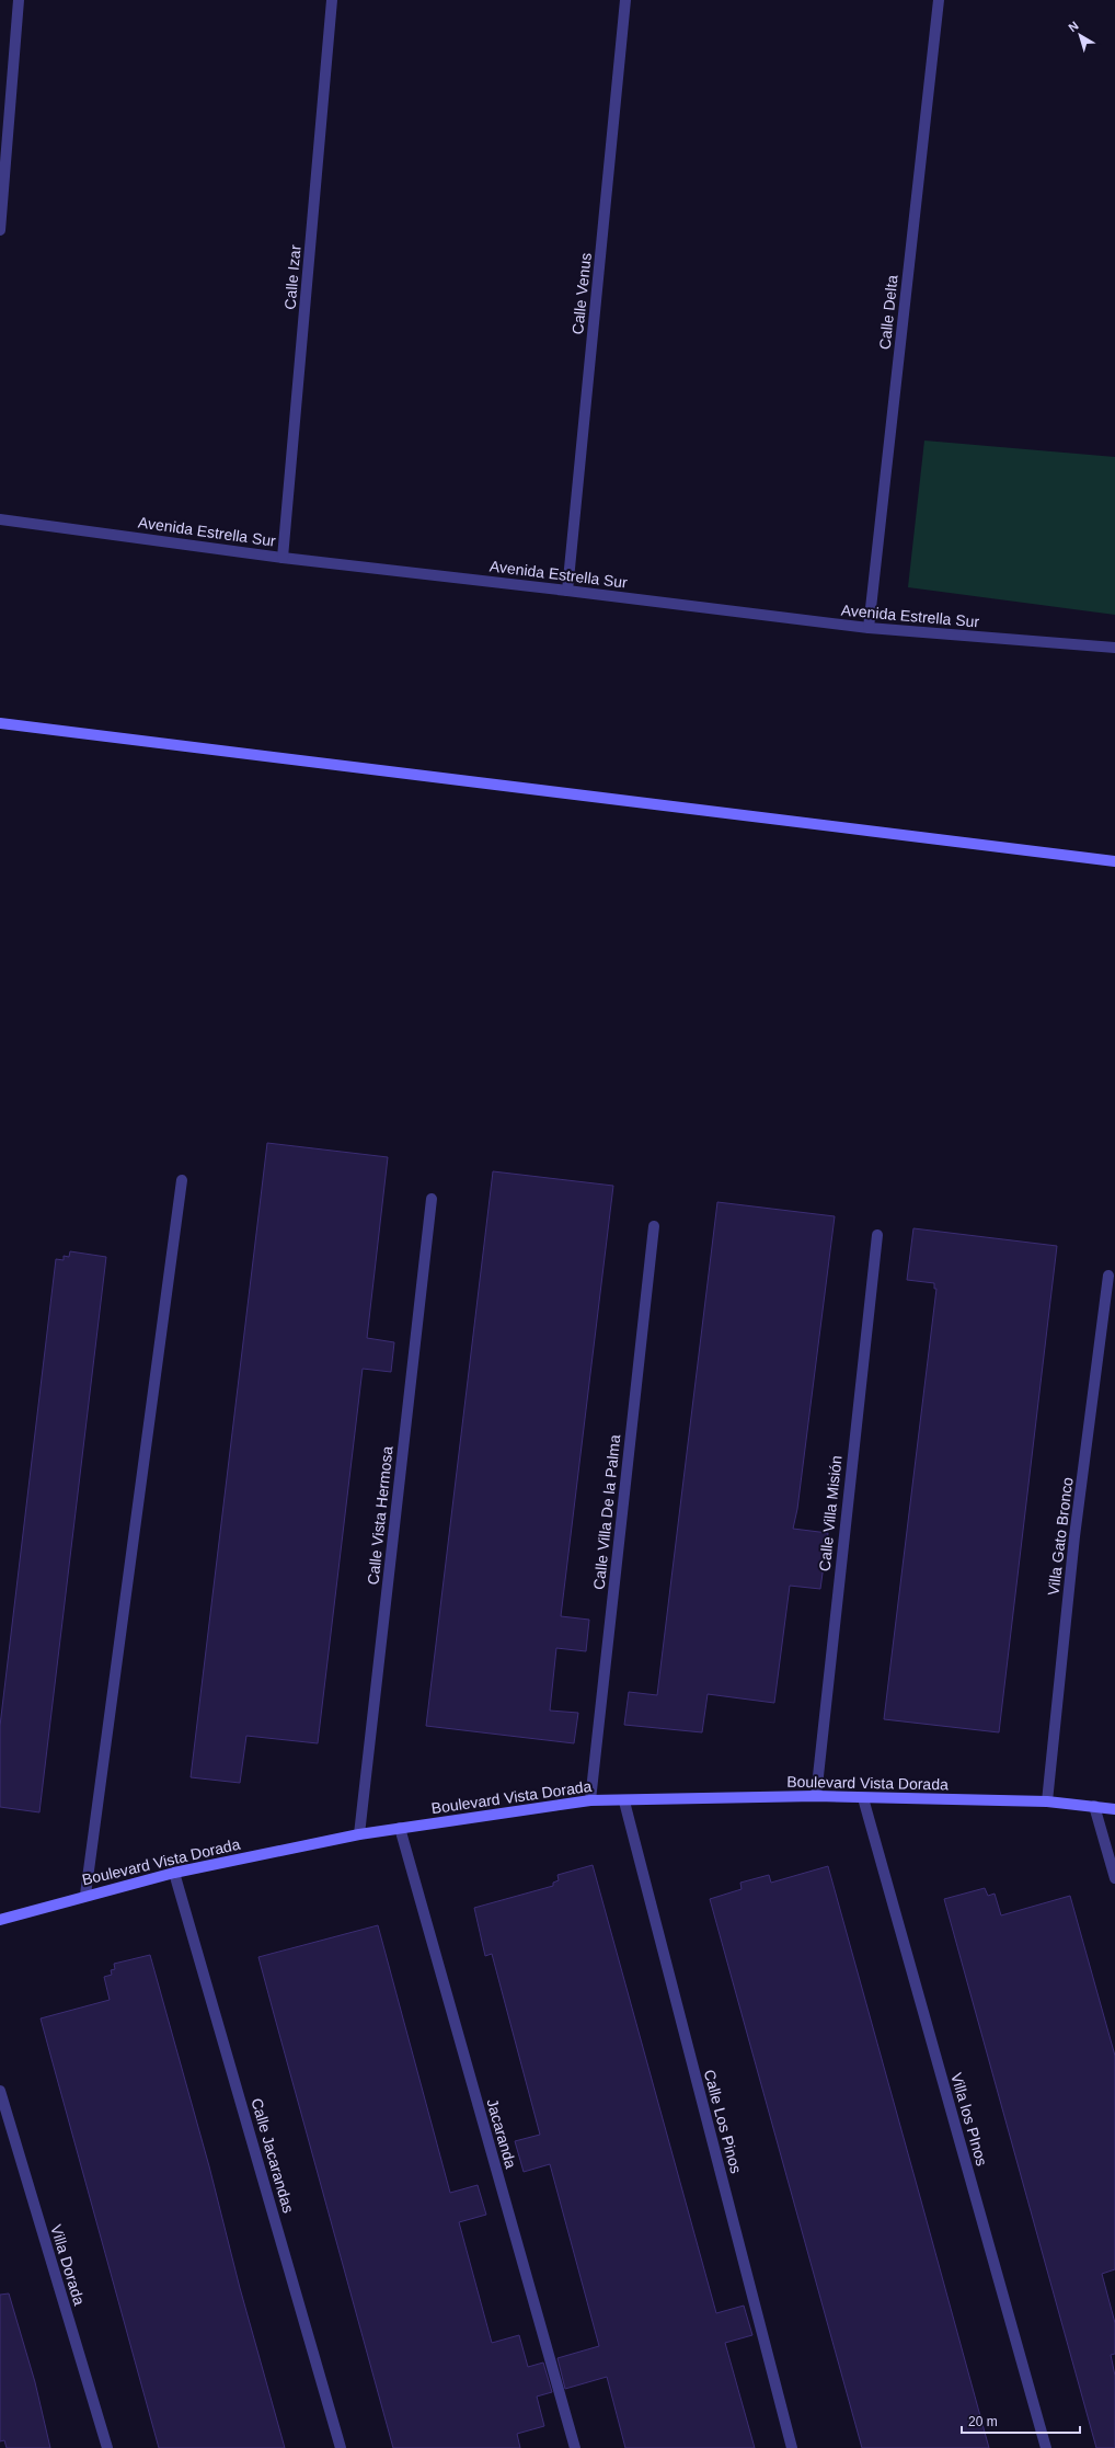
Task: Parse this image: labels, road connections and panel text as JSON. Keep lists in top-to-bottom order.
{
  "streets": {
    "street": [
      "Calle Izar",
      "Calle Venus",
      "Calle Delta",
      "Avenida Estrella Sur",
      "Calle Villa De la Palma",
      "Calle Villa Misión",
      "Calle Vista Hermosa",
      "Villa Gato Bronco",
      "Boulevard Vista Dorada",
      "Villa los PInos",
      "Calle Los Pinos",
      "Jacaranda",
      "Calle Jacarandas",
      "Villa Dorada"
    ]
  },
  "crossings": [
    ["Calle Izar", "Avenida Estrella Sur"],
    ["Calle Venus", "Avenida Estrella Sur"],
    ["Calle Delta", "Avenida Estrella Sur"],
    ["Calle Villa De la Palma", "Boulevard Vista Dorada"],
    ["Calle Villa Misión", "Boulevard Vista Dorada"],
    ["Calle Vista Hermosa", "Boulevard Vista Dorada"],
    ["Villa Gato Bronco", "Boulevard Vista Dorada"],
    ["Boulevard Vista Dorada", "Villa los PInos"],
    ["Boulevard Vista Dorada", "Calle Los Pinos"],
    ["Boulevard Vista Dorada", "Jacaranda"],
    ["Boulevard Vista Dorada", "Calle Jacarandas"]
  ],
  "scale_bar": "20 m",
  "north": "top left"
}
